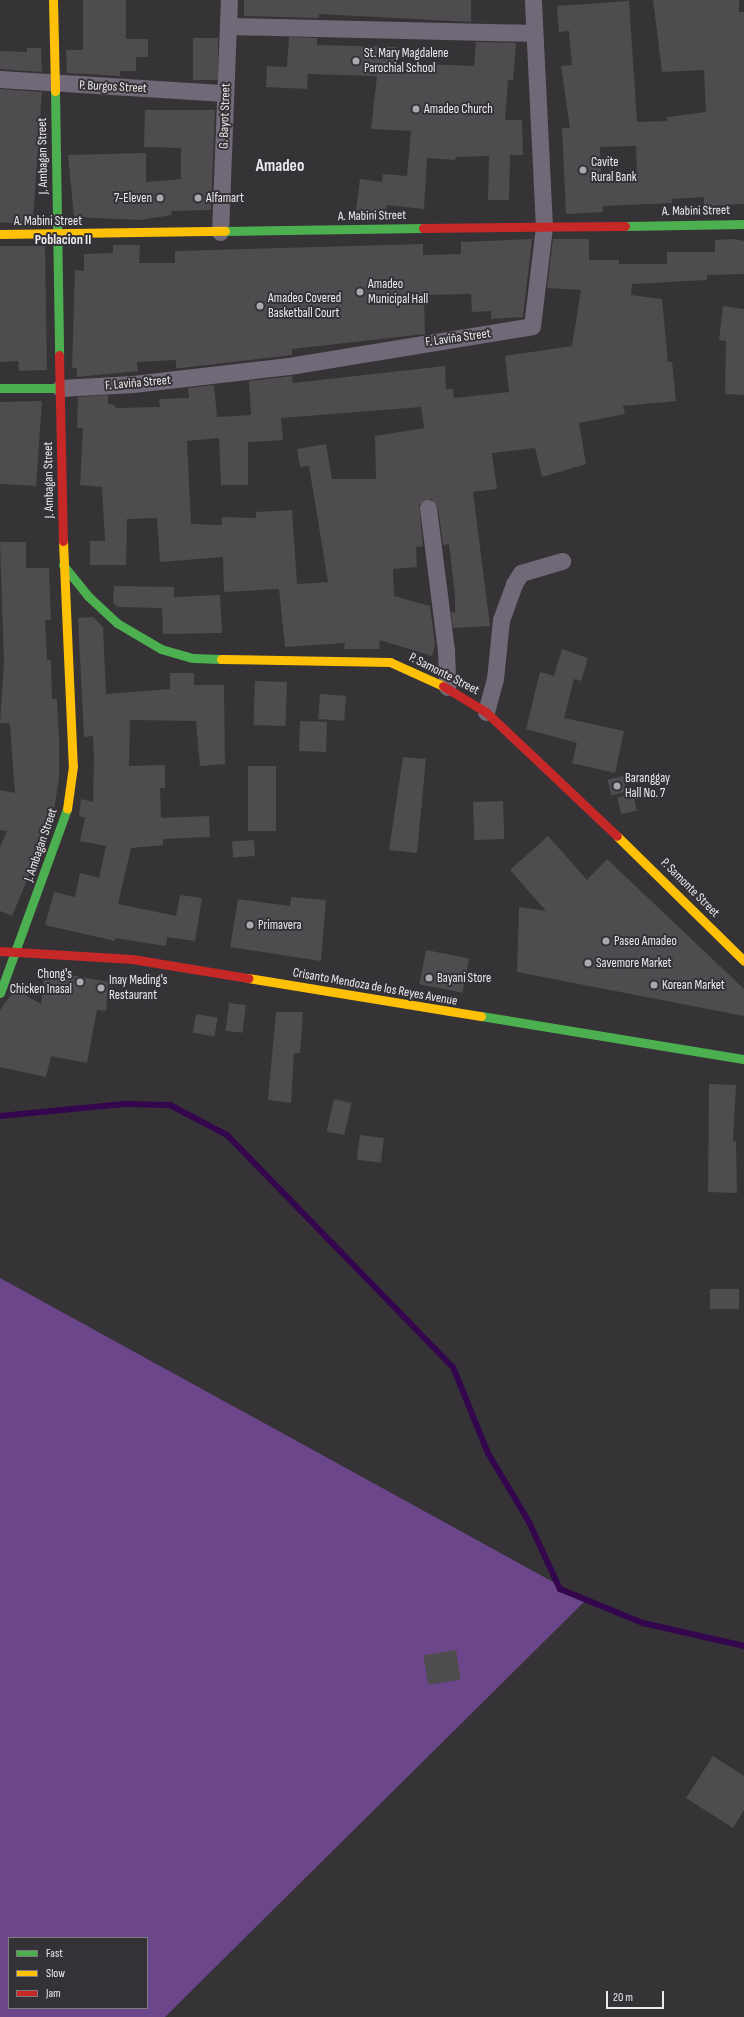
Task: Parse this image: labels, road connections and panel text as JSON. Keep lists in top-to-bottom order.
{
  "streets": {
    "main road": [
      "J. Ambagan Street",
      "A. Mabini Street",
      "P. Samonte Street",
      "Crisanto Mendoza de los Reyes Avenue"
    ],
    "street": ["P. Burgos Street", "G. Bayot Street", "F. Laviña Street"]
  },
  "crossings": [
    ["P. Burgos Street", "G. Bayot Street"],
    ["P. Burgos Street", "J. Ambagan Street"],
    ["G. Bayot Street", "A. Mabini Street"],
    ["J. Ambagan Street", "A. Mabini Street"],
    ["J. Ambagan Street", "F. Laviña Street"],
    ["J. Ambagan Street", "P. Samonte Street"],
    ["J. Ambagan Street", "Crisanto Mendoza de los Reyes Avenue"],
    ["A. Mabini Street", "F. Laviña Street"]
  ],
  "districts": ["Amadeo", "Poblacion II"],
  "places": [
    "St. Mary Magdalene Parochial School",
    "Amadeo Church",
    "Cavite Rural Bank",
    "7-Eleven",
    "Alfamart",
    "Amadeo Municipal Hall",
    "Amadeo Covered Basketball Court",
    "Baranggay Hall No. 7",
    "Primavera",
    "Paseo Amadeo",
    "Savemore Market",
    "Bayani Store",
    "Chong's Chicken Inasal",
    "Korean Market",
    "Inay Meding's Restaurant"
  ],
  "legend": ["Fast", "Slow", "Jam"],
  "scale_bar": "20 m"
}
